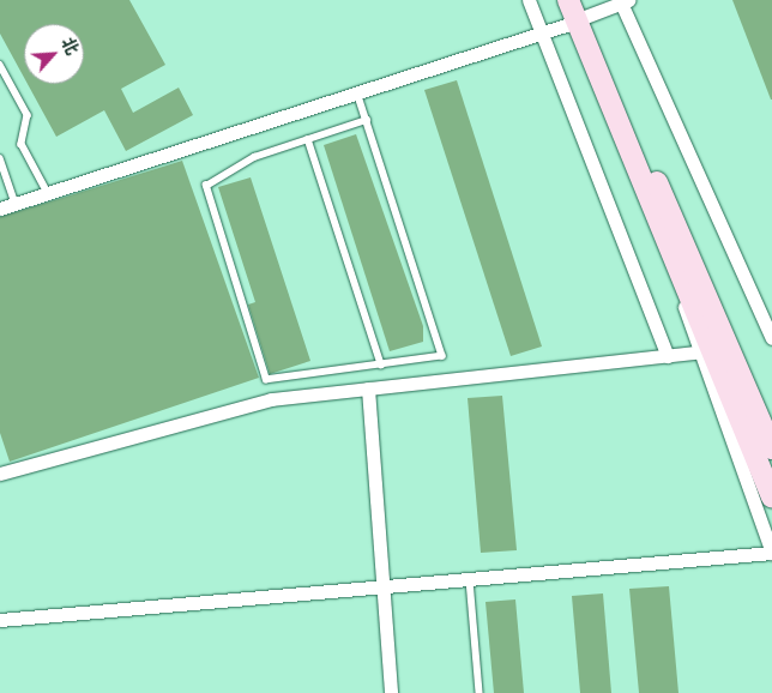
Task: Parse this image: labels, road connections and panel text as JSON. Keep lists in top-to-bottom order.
{
  "north": "top right"
}
